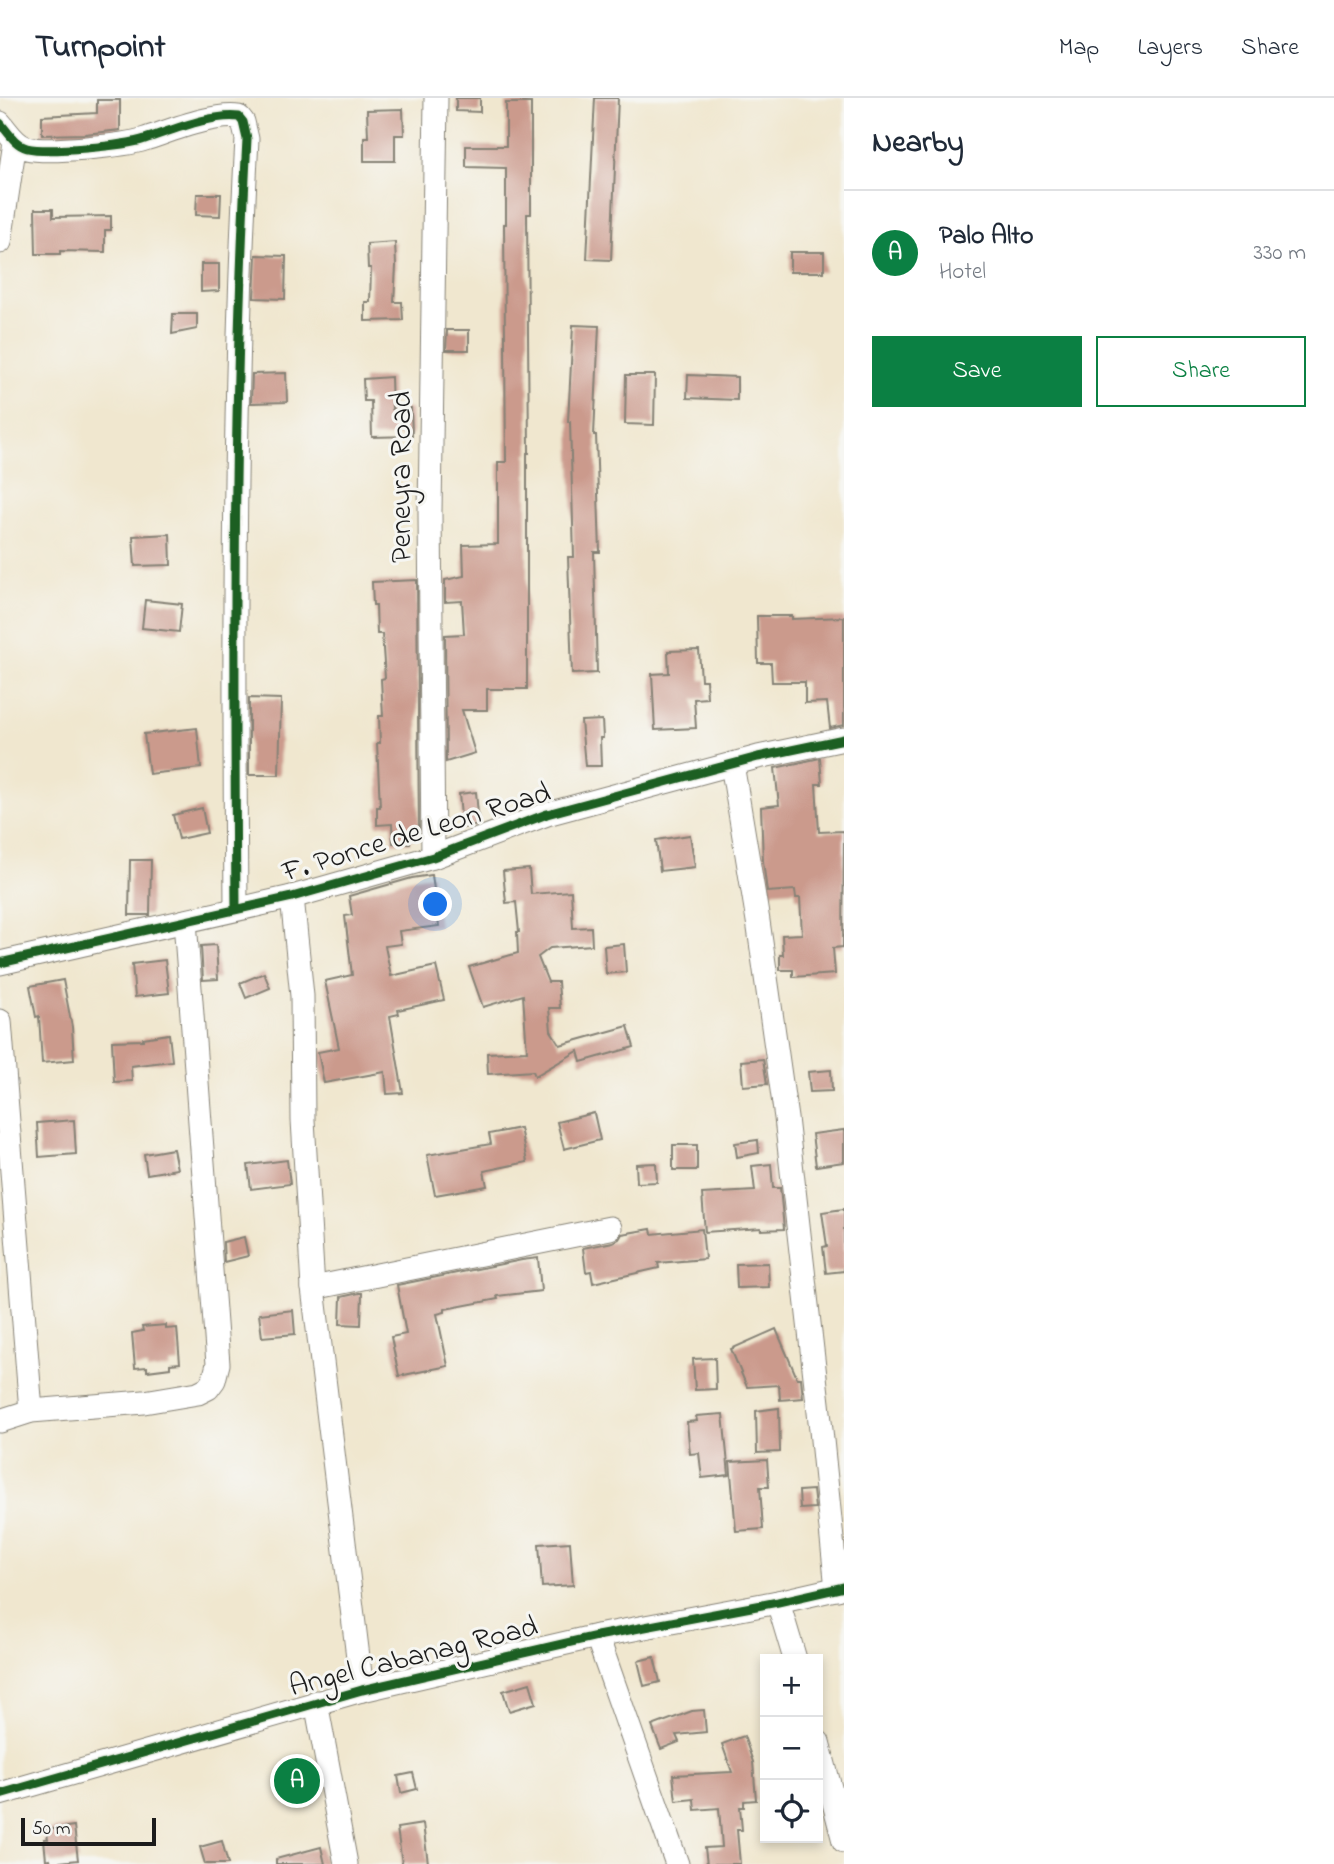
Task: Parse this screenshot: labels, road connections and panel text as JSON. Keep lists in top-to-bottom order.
{
  "streets": {
    "street": ["Peneyra Road", "F. Ponce de Leon Road", "Angel Cabanag Road"]
  },
  "crossings": [
    ["Peneyra Road", "F. Ponce de Leon Road"]
  ],
  "scale_bar": "50 m",
  "page": {
    "header": "Turnpoint",
    "nav": ["Map", "Layers", "Share"],
    "heading": "Nearby",
    "list": [
      {
        "mark": "A",
        "name": "Palo Alto",
        "note": "Hotel",
        "value": "330 m"
      }
    ],
    "buttons": ["Save", "Share"],
    "map_buttons": ["+", "−"],
    "pins": "A",
    "scale": "50 m"
  }
}
